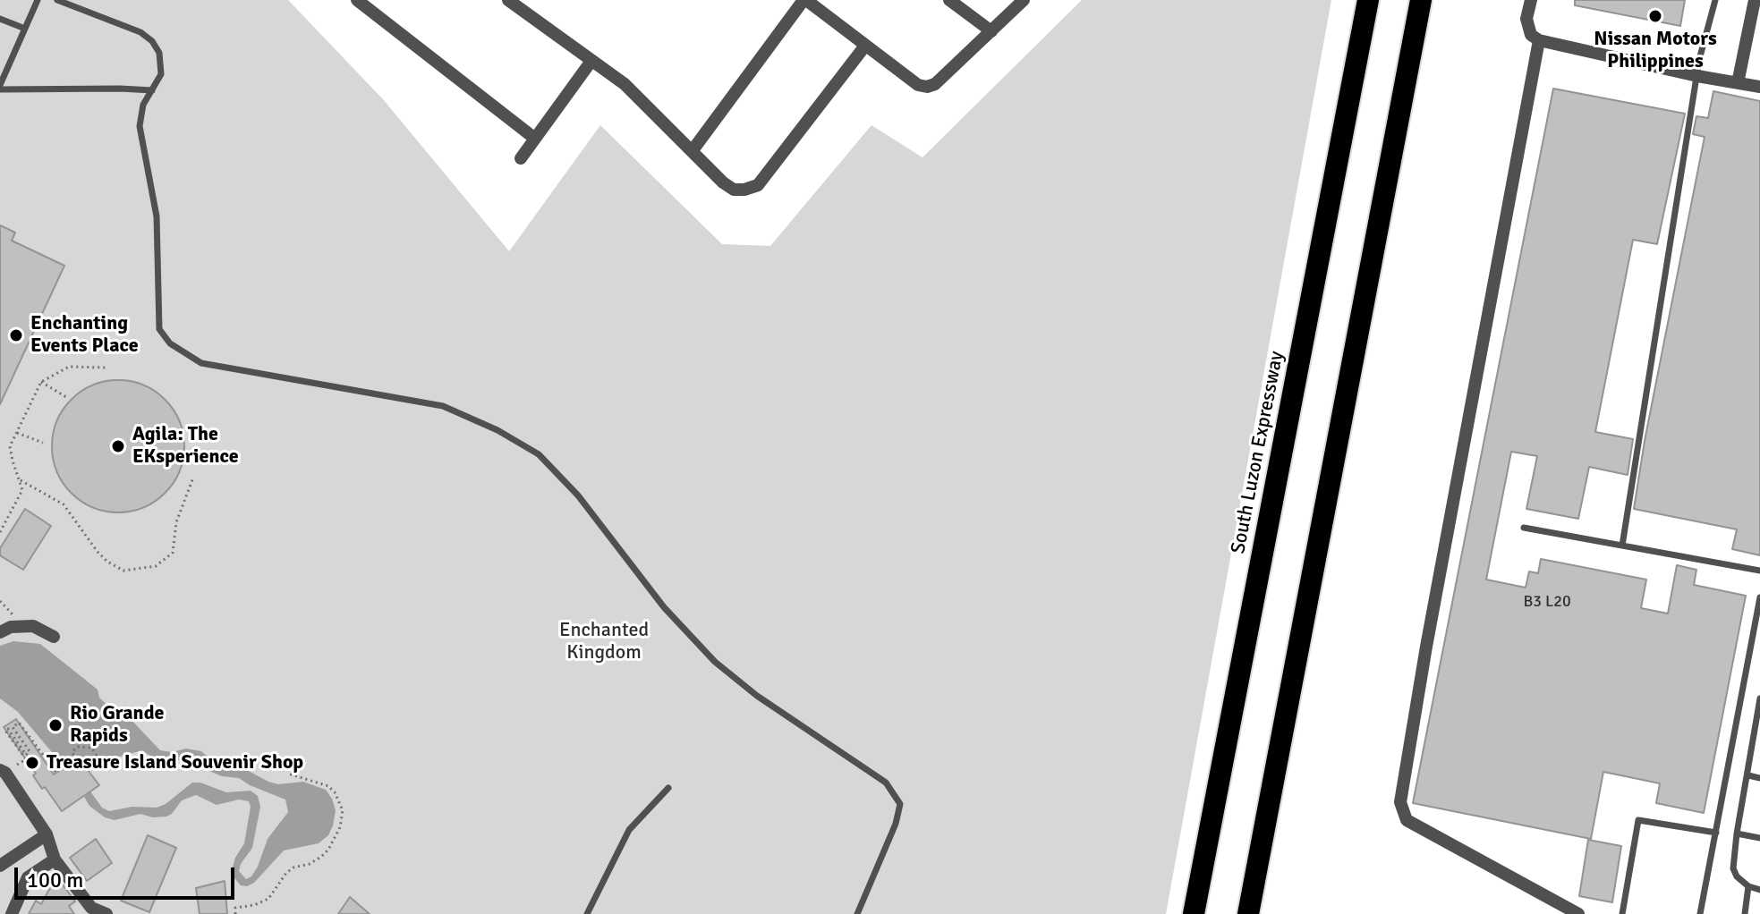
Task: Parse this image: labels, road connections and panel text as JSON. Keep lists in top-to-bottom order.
{
  "streets": {
    "highway": ["South Luzon Expressway"]
  },
  "parks": ["Enchanted Kingdom"],
  "places": [
    "Nissan Motors Philippines",
    "Enchanting Events Place",
    "Agila: The EKsperience",
    "Rio Grande Rapids",
    "Treasure Island Souvenir Shop"
  ],
  "house_numbers": ["B3 L20"],
  "scale_bar": "100 m"
}
